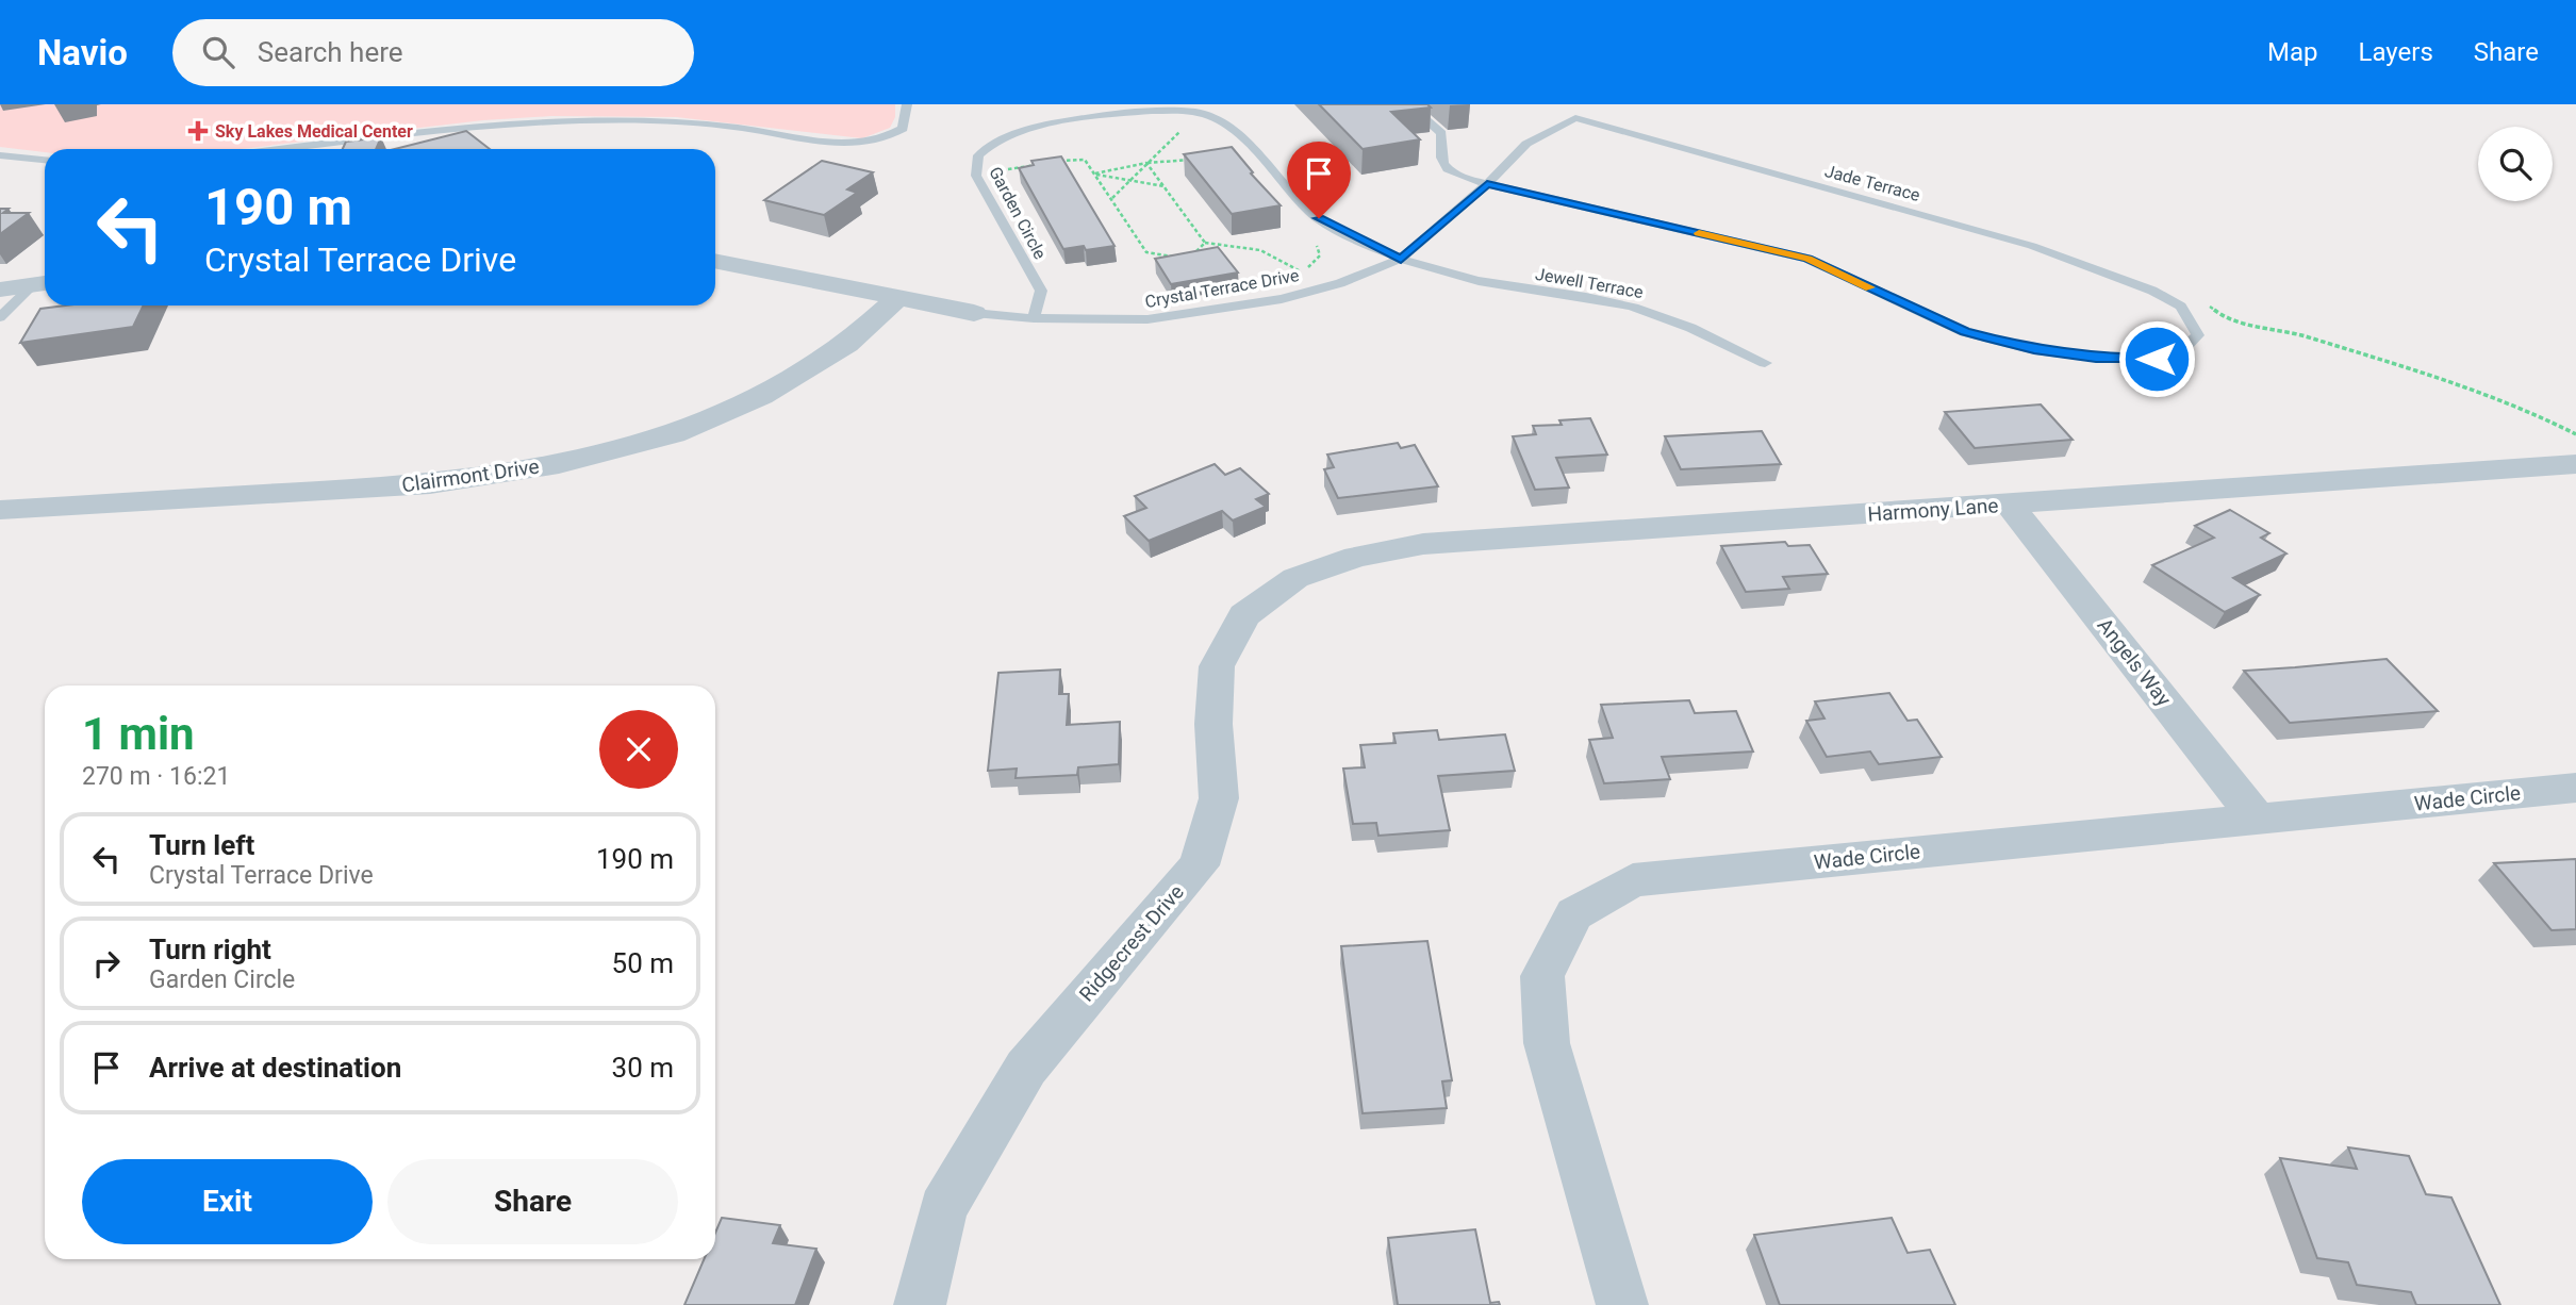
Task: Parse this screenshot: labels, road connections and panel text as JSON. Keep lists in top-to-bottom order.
{
  "streets": {
    "street": [
      "Clairmont Drive",
      "Harmony Lane",
      "Angels Way",
      "Wade Circle",
      "Ridgecrest Drive"
    ],
    "lane": [
      "Jade Terrace",
      "Garden Circle",
      "Jewell Terrace",
      "Crystal Terrace Drive"
    ]
  },
  "crossings": [
    ["Jade Terrace", "Crystal Terrace Drive"],
    ["Garden Circle", "Jewell Terrace"],
    ["Garden Circle", "Crystal Terrace Drive"],
    ["Jewell Terrace", "Crystal Terrace Drive"],
    ["Harmony Lane", "Angels Way"],
    ["Harmony Lane", "Ridgecrest Drive"],
    ["Angels Way", "Wade Circle"]
  ],
  "places": {
    "health": ["Sky Lakes Medical Center"]
  },
  "page": {
    "header": "Navio",
    "search": "Search here",
    "nav": ["Map", "Layers", "Share"],
    "turn": ["190 m", "Crystal Terrace Drive"],
    "heading": ["1 min", "270 m · 16:21"],
    "list": [
      {
        "name": "Turn left",
        "note": "Crystal Terrace Drive",
        "value": "190 m"
      },
      {
        "name": "Turn right",
        "note": "Garden Circle",
        "value": "50 m"
      },
      {
        "name": "Arrive at destination",
        "value": "30 m"
      }
    ],
    "buttons": ["Exit", "Share"]
  }
}
